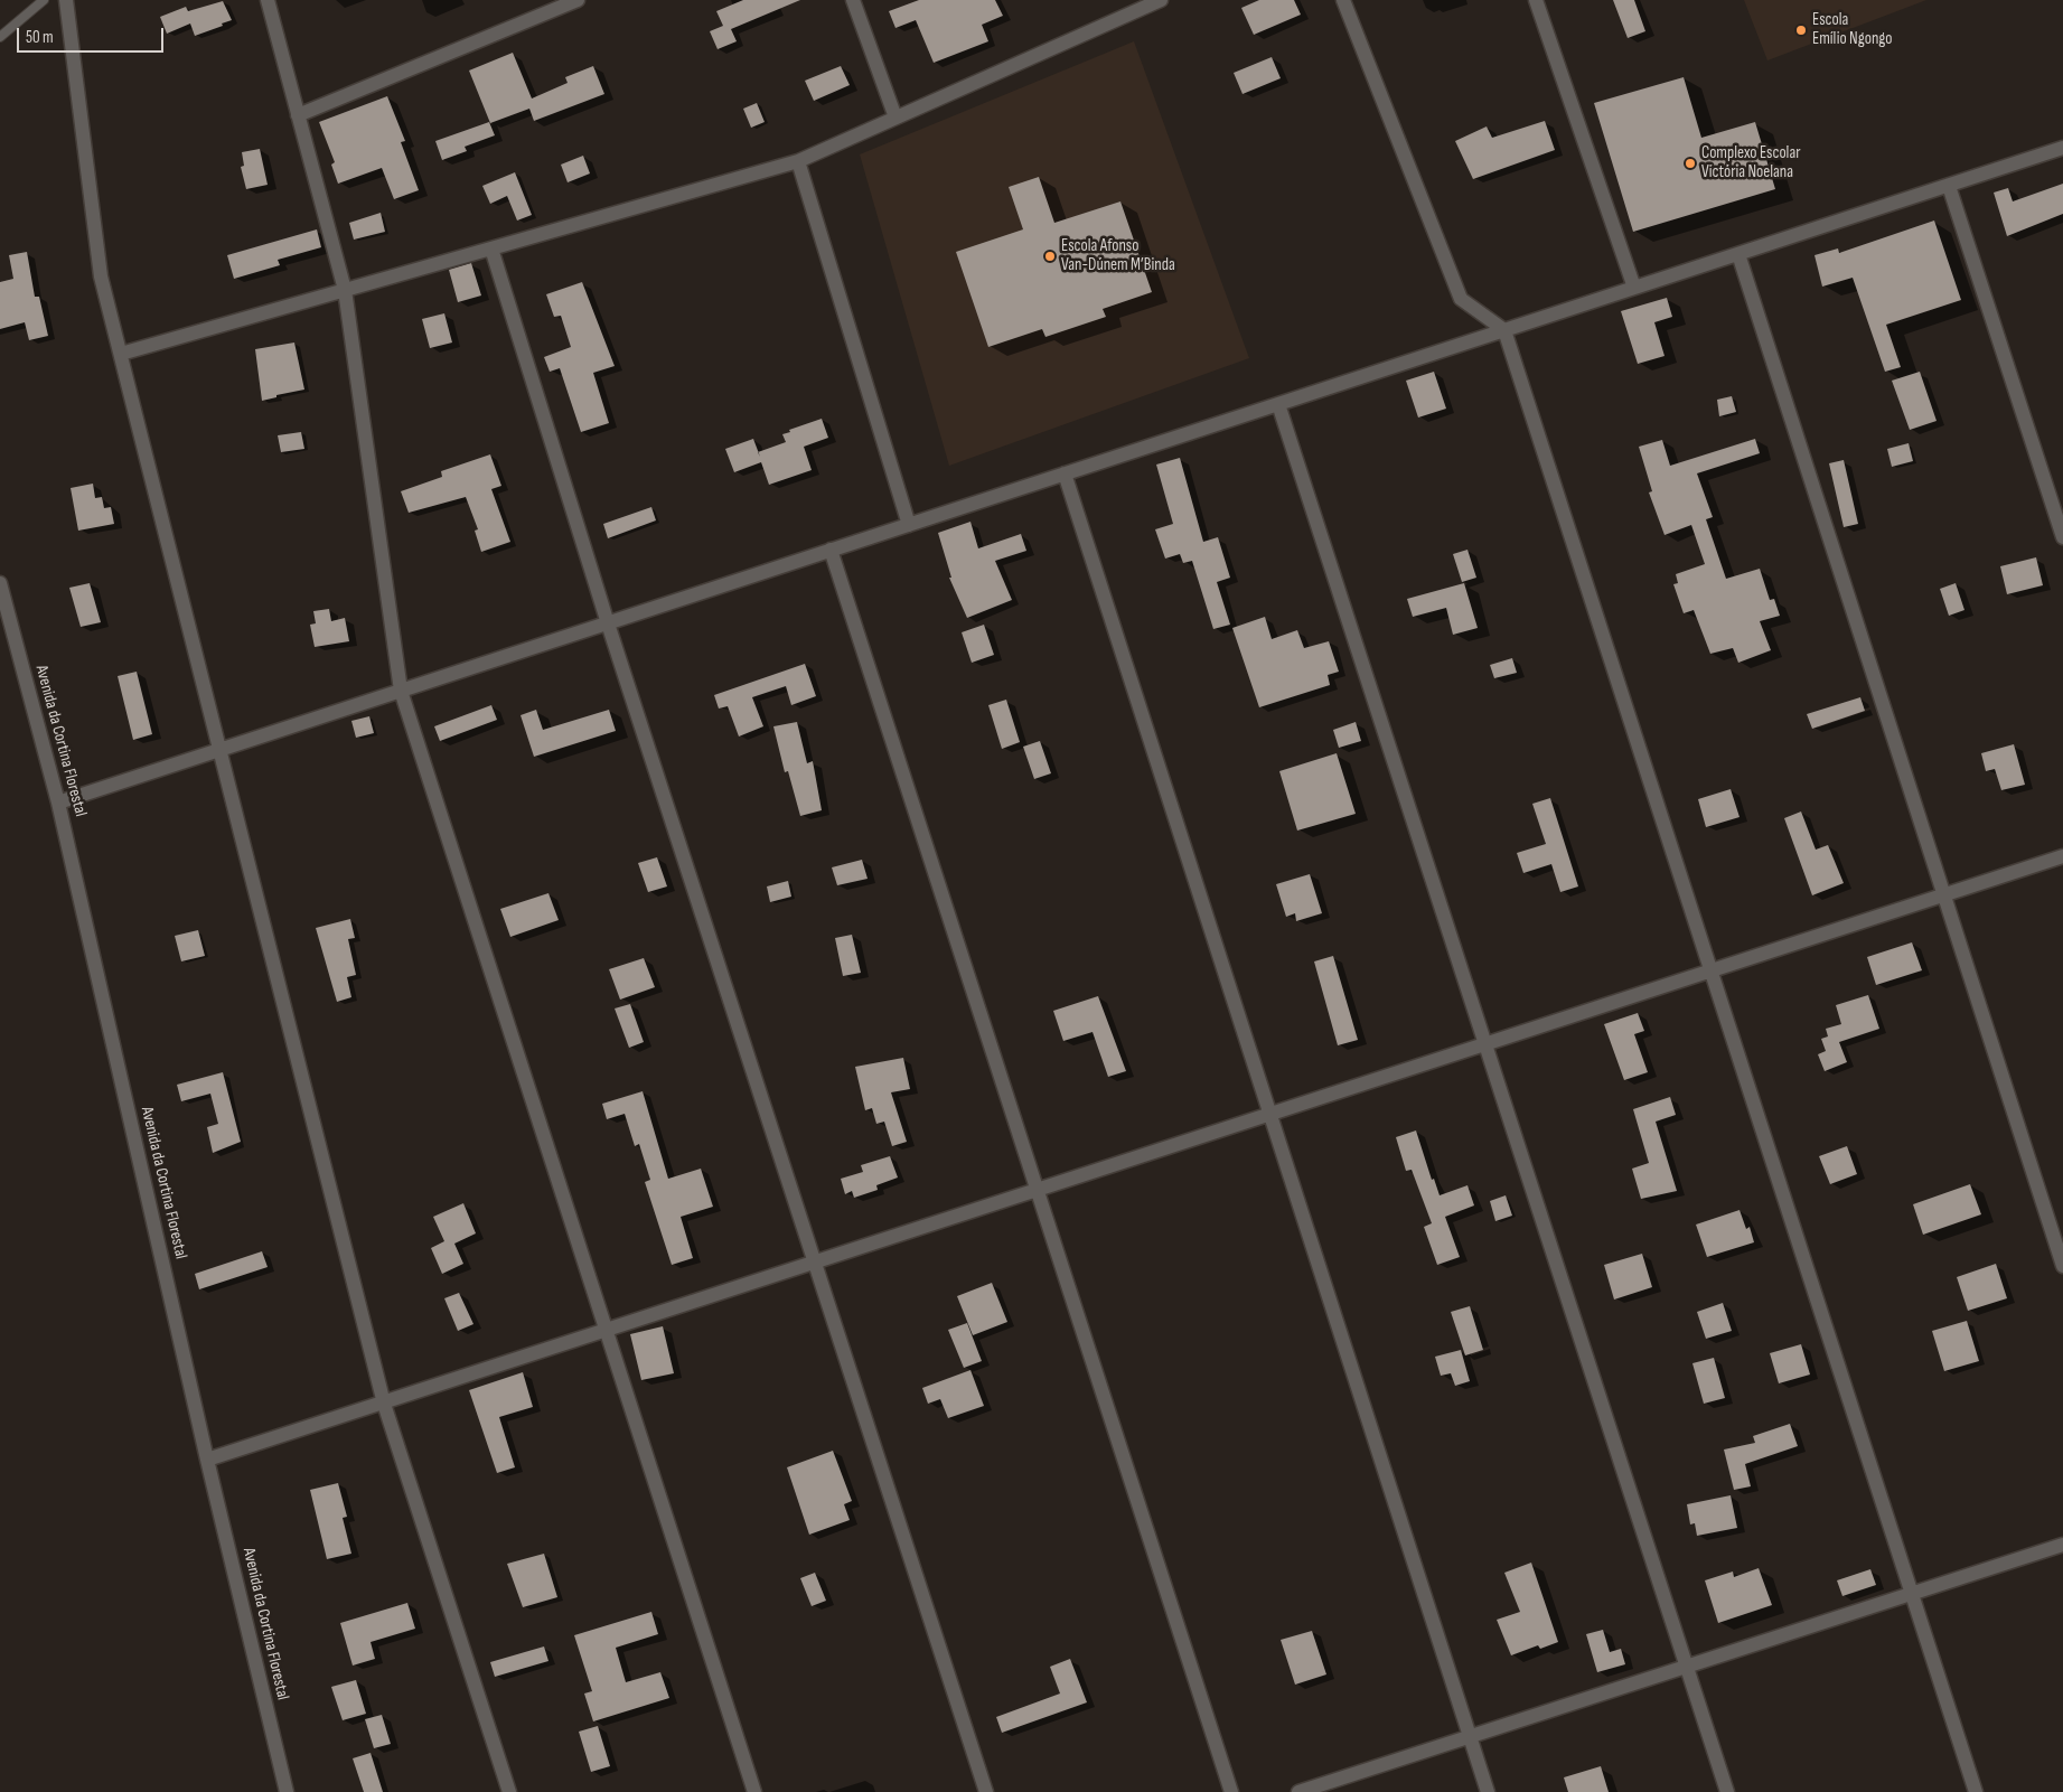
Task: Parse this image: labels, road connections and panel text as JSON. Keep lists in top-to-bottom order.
{
  "streets": {
    "street": ["Avenida da Cortina Florestal"]
  },
  "places": ["Escola Emílio Ngongo", "Complexo Escolar Victória Noelana", "Escola Afonso Van-Dúnem M’Binda"],
  "scale_bar": "50 m"
}
